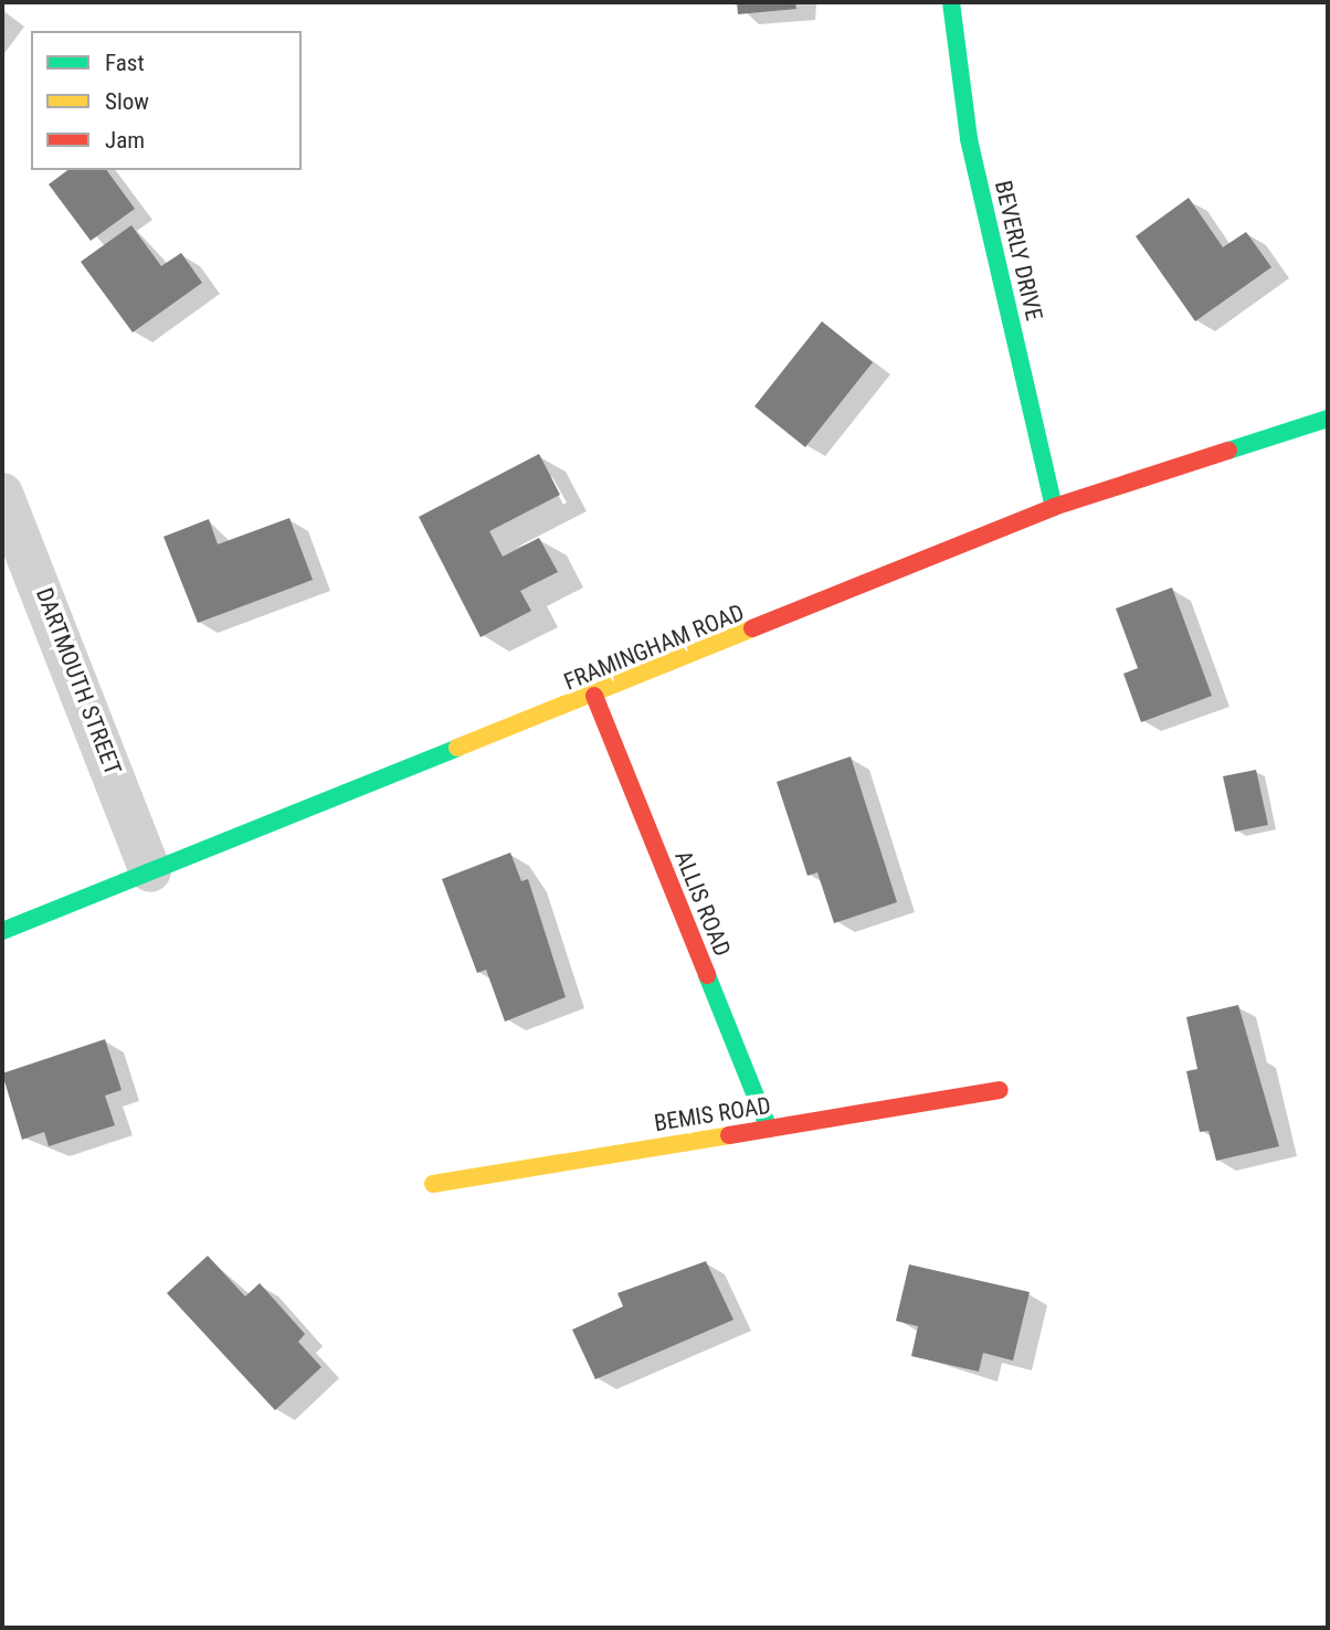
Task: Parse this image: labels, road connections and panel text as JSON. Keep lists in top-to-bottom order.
{
  "streets": {
    "street": [
      "BEVERLY DRIVE",
      "FRAMINGHAM ROAD",
      "DARTMOUTH STREET",
      "ALLIS ROAD",
      "BEMIS ROAD"
    ]
  },
  "crossings": [
    ["BEVERLY DRIVE", "FRAMINGHAM ROAD"],
    ["FRAMINGHAM ROAD", "DARTMOUTH STREET"],
    ["FRAMINGHAM ROAD", "ALLIS ROAD"],
    ["ALLIS ROAD", "BEMIS ROAD"]
  ],
  "legend": ["Fast", "Slow", "Jam"]
}
